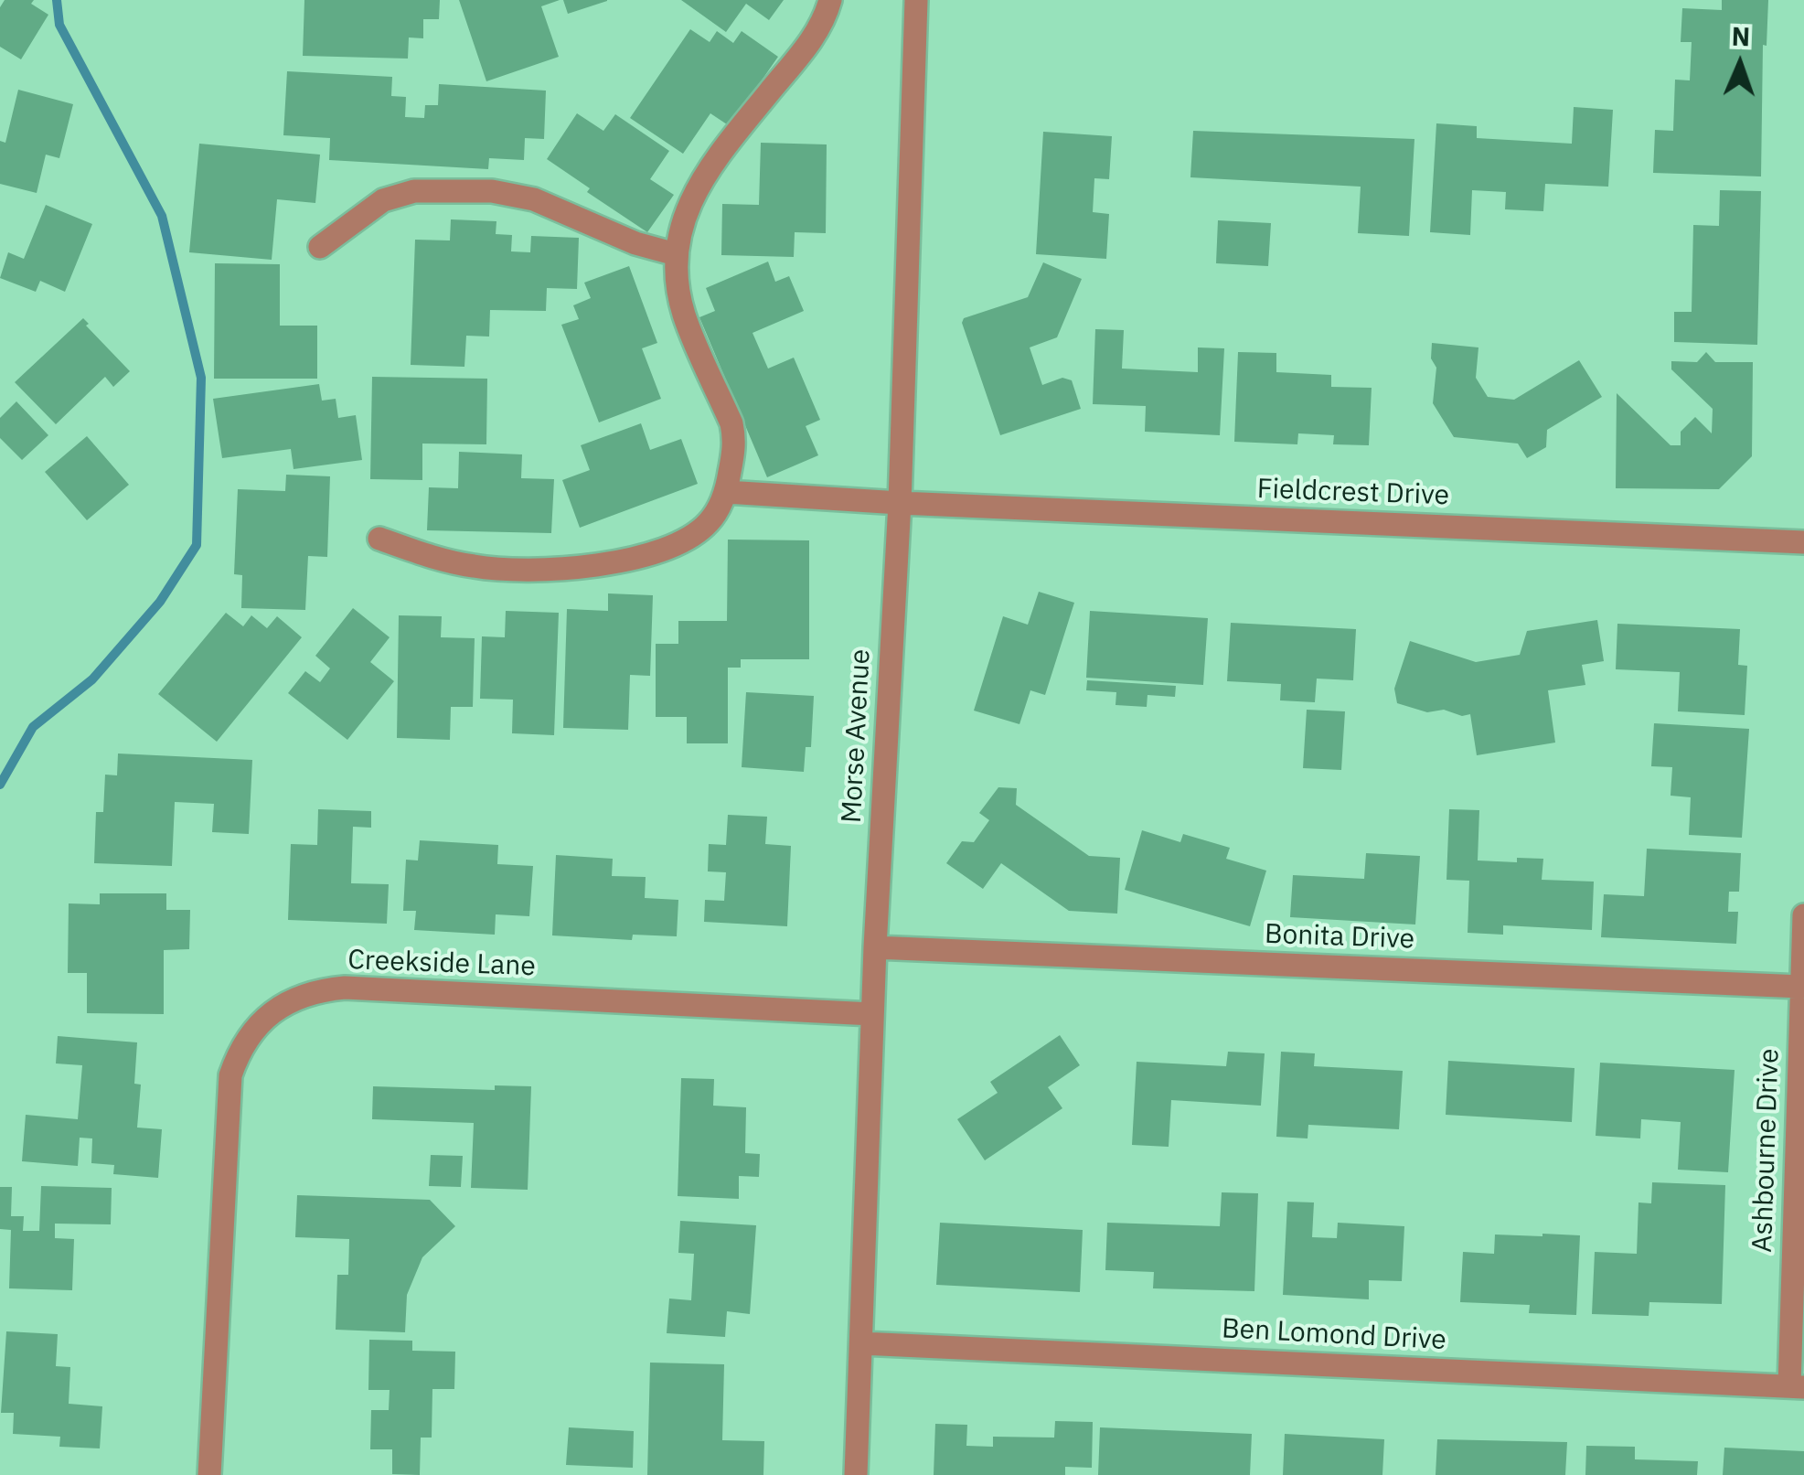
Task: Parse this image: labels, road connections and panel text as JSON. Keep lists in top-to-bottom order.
{
  "streets": {
    "street": [
      "Fieldcrest Drive",
      "Morse Avenue",
      "Bonita Drive",
      "Creekside Lane",
      "Ashbourne Drive",
      "Ben Lomond Drive"
    ]
  },
  "crossings": [
    ["Fieldcrest Drive", "Morse Avenue"],
    ["Morse Avenue", "Bonita Drive"],
    ["Morse Avenue", "Creekside Lane"],
    ["Morse Avenue", "Ben Lomond Drive"],
    ["Bonita Drive", "Ashbourne Drive"],
    ["Ashbourne Drive", "Ben Lomond Drive"]
  ],
  "north": "top"
}
